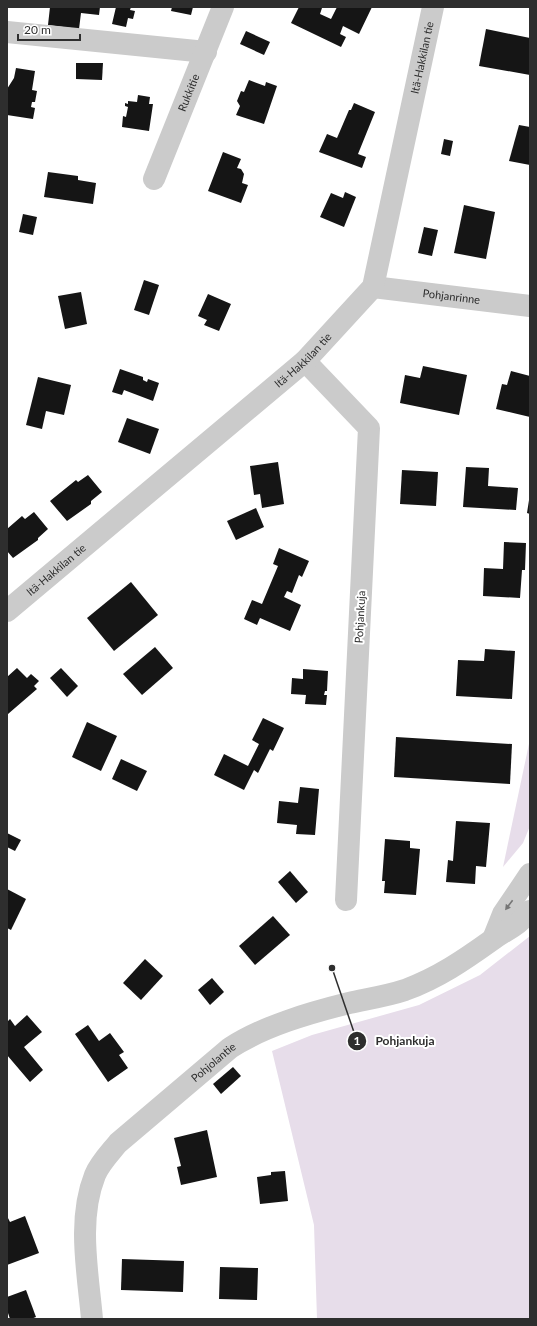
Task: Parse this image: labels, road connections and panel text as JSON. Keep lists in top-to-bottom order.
{
  "streets": {
    "street": [
      "Itä-Hakkilan tie",
      "Rukkitie",
      "Pohjanrinne",
      "Pohjankuja",
      "Pohjolantie"
    ]
  },
  "crossings": [
    ["Itä-Hakkilan tie", "Pohjanrinne"],
    ["Itä-Hakkilan tie", "Pohjankuja"]
  ],
  "places": ["Pohjankuja"],
  "scale_bar": "20 m"
}
